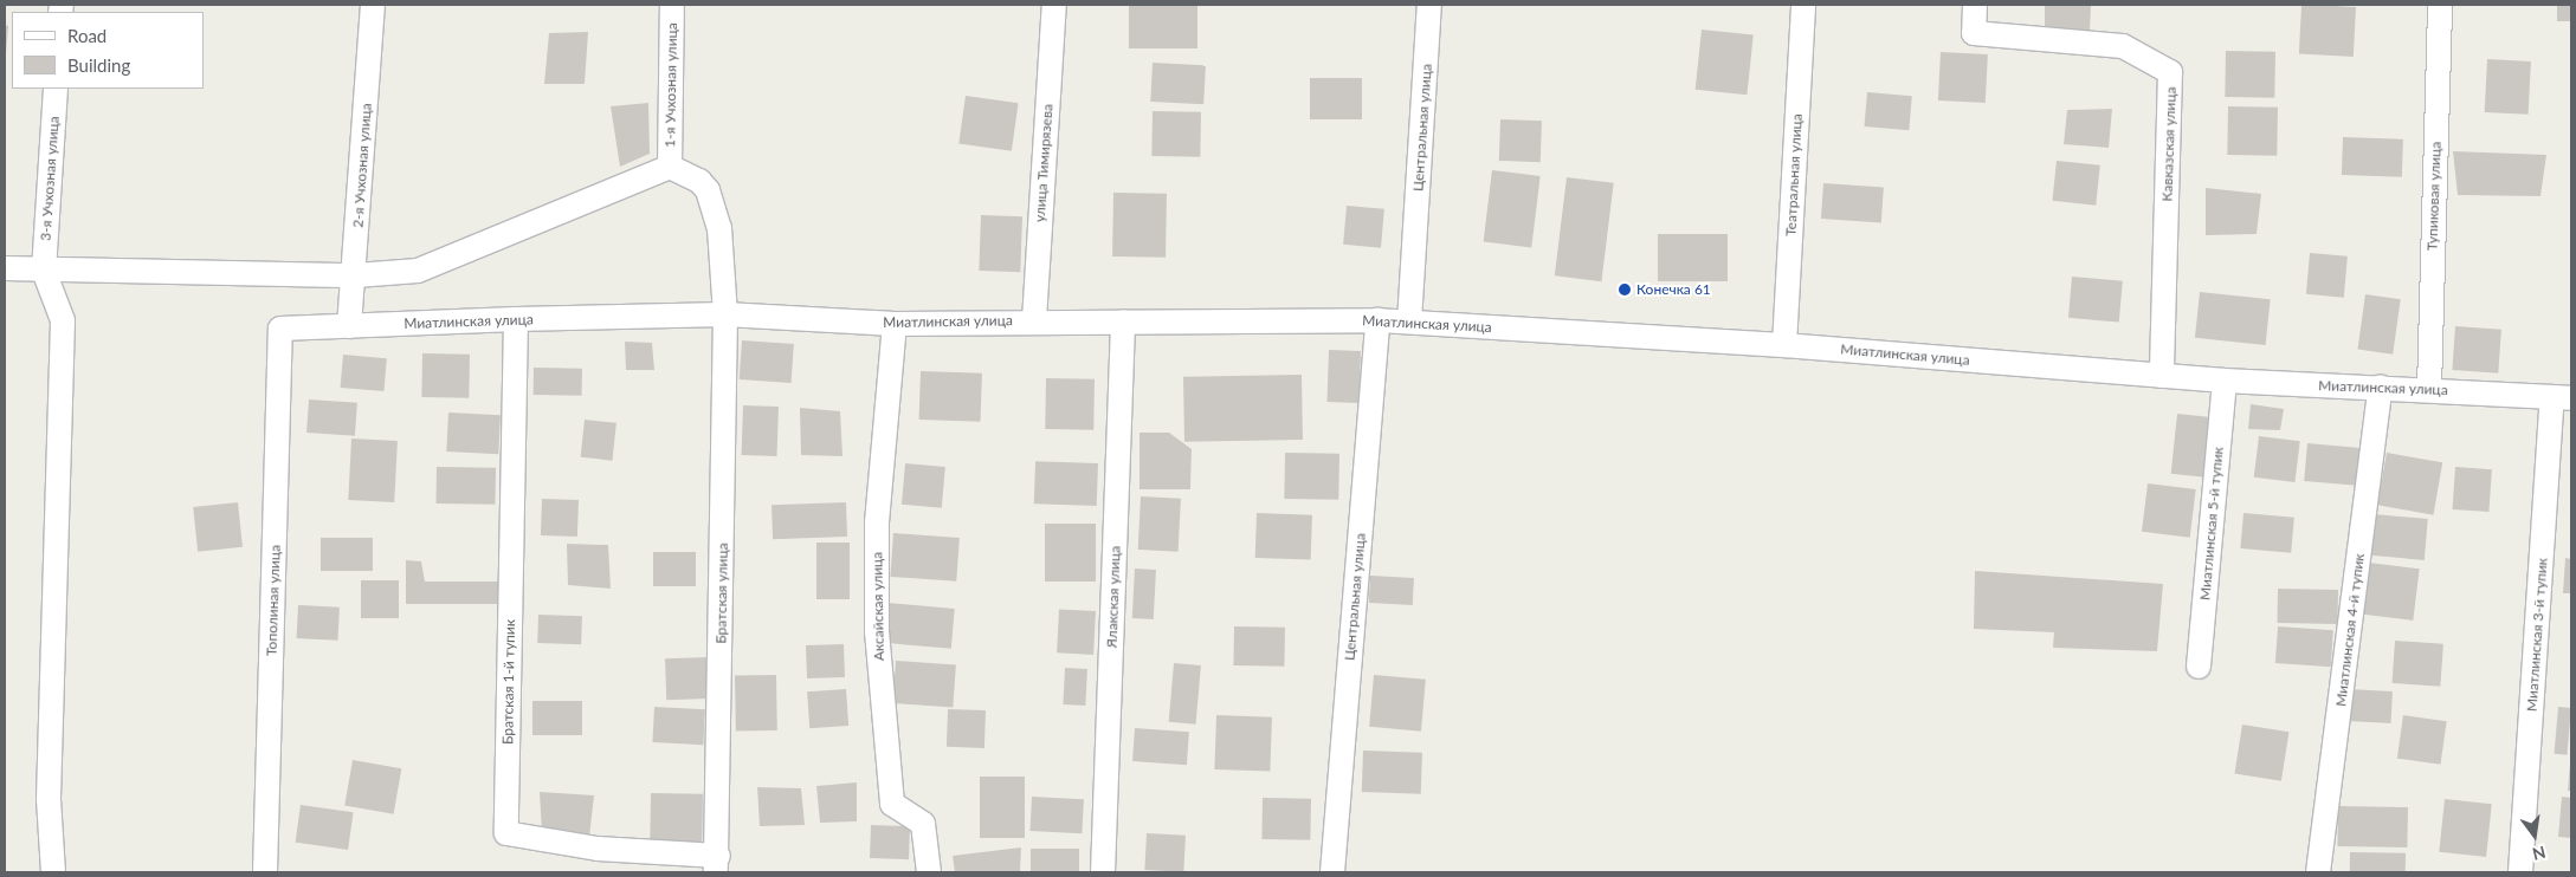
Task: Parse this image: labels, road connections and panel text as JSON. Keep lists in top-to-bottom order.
{
  "streets": {
    "street": [
      "1-я Учхозная улица",
      "Центральная улица",
      "Кавказская улица",
      "улица Тимирязева",
      "2-я Учхозная улица",
      "Театральная улица",
      "3-я Учхозная улица",
      "Тупиковая улица",
      "Миатлинская улица",
      "Миатлинская 5-й тупик",
      "Братская улица",
      "Ялакская улица",
      "Тополиная улица",
      "Аксайская улица",
      "Миатлинская 4-й тупик",
      "Миатлинская 3-й тупик",
      "Братская 1-й тупик"
    ]
  },
  "crossings": [
    ["1-я Учхозная улица", "Братская улица"],
    ["Центральная улица", "Миатлинская улица"],
    ["Кавказская улица", "Миатлинская улица"],
    ["улица Тимирязева", "Миатлинская улица"],
    ["2-я Учхозная улица", "Миатлинская улица"],
    ["Театральная улица", "Миатлинская улица"],
    ["Тупиковая улица", "Миатлинская улица"],
    ["Миатлинская улица", "Миатлинская 5-й тупик"],
    ["Миатлинская улица", "Братская улица"],
    ["Миатлинская улица", "Ялакская улица"],
    ["Миатлинская улица", "Тополиная улица"],
    ["Миатлинская улица", "Аксайская улица"],
    ["Миатлинская улица", "Миатлинская 4-й тупик"],
    ["Миатлинская улица", "Миатлинская 3-й тупик"],
    ["Миатлинская улица", "Братская 1-й тупик"],
    ["Братская улица", "Братская 1-й тупик"]
  ],
  "places": ["Конечка 61"],
  "legend": ["Road", "Building"],
  "north": "bottom"
}
